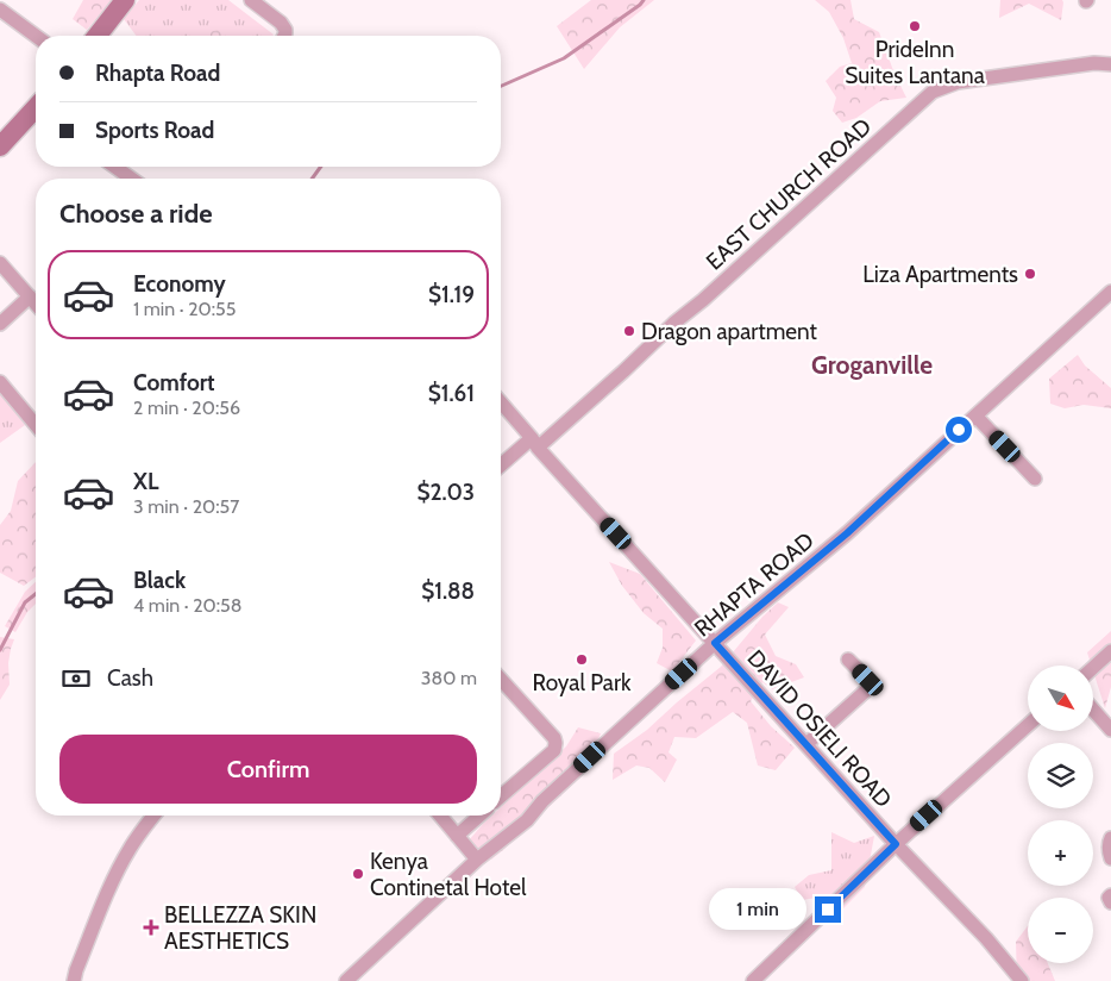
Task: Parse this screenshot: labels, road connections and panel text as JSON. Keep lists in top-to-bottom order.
{
  "streets": {
    "street": ["EAST CHURCH ROAD", "RHAPTA ROAD", "DAVID OSIELI ROAD"]
  },
  "crossings": [
    ["EAST CHURCH ROAD", "DAVID OSIELI ROAD"],
    ["RHAPTA ROAD", "DAVID OSIELI ROAD"]
  ],
  "districts": ["Groganville"],
  "places": {
    "other": [
      "PrideInn Suites Lantana",
      "Liza Apartments",
      "Dragon apartment",
      "Royal Park",
      "Kenya Continetal Hotel"
    ],
    "health": ["BELLEZZA SKIN AESTHETICS"]
  },
  "north": "bottom right",
  "page": {
    "banner": ["Rhapta Road", "Sports Road"],
    "heading": "Choose a ride",
    "list": [
      {
        "name": "Economy",
        "note": "1 min · 20:55",
        "value": "$1.19"
      },
      {
        "name": "Comfort",
        "note": "2 min · 20:56",
        "value": "$1.61"
      },
      {
        "name": "XL",
        "note": "3 min · 20:57",
        "value": "$2.03"
      },
      {
        "name": "Black",
        "note": "4 min · 20:58",
        "value": "$1.88"
      }
    ],
    "pay": ["Cash", "380 m"],
    "map_buttons": ["+", "−"],
    "buttons": "Confirm",
    "bubble": "1 min"
  }
}
